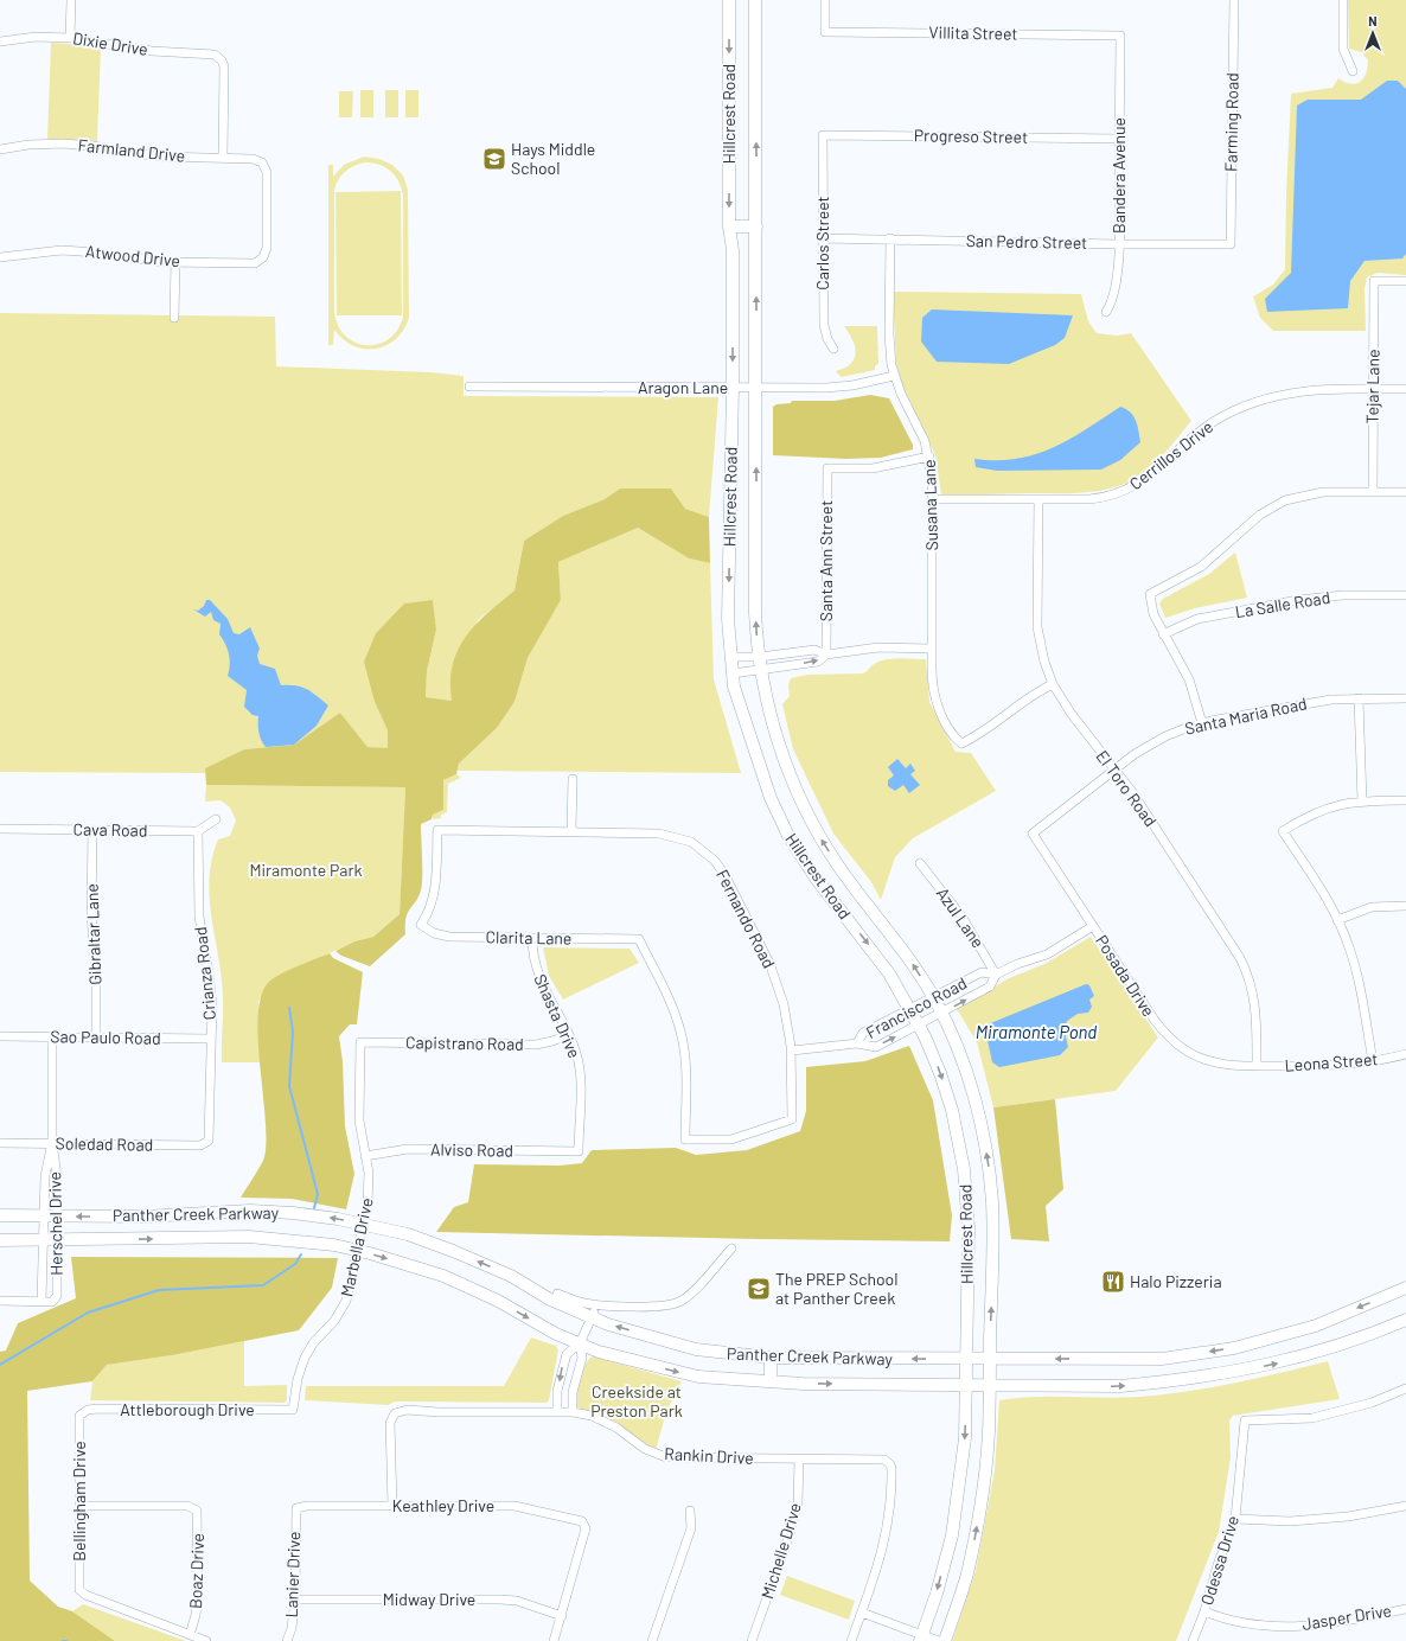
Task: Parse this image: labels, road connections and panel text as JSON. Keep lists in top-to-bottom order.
{
  "streets": {
    "main road": ["Hillcrest Road", "Panther Creek Parkway"],
    "street": [
      "Villita Street",
      "Dixie Drive",
      "Farming Road",
      "Progreso Street",
      "Farmland Drive",
      "Bandera Avenue",
      "San Pedro Street",
      "Carlos Street",
      "Atwood Drive",
      "Tejar Lane",
      "Aragon Lane",
      "Cerrillos Drive",
      "Susana Lane",
      "Santa Ann Street",
      "La Salle Road",
      "Santa Maria Road",
      "El Toro Road",
      "Cava Road",
      "Azul Lane",
      "Fernando Road",
      "Gibraltar Lane",
      "Clarita Lane",
      "Crianza Road",
      "Posada Drive",
      "Francisco Road",
      "Shasta Drive",
      "Sao Paulo Road",
      "Capistrano Road",
      "Leona Street",
      "Soledad Road",
      "Alviso Road",
      "Herschel Drive",
      "Marbella Drive",
      "Attleborough Drive",
      "Rankin Drive",
      "Bellingham Drive",
      "Keathley Drive",
      "Michelle Drive",
      "Odessa Drive",
      "Boaz Drive",
      "Lanier Drive",
      "Midway Drive",
      "Jasper Drive"
    ]
  },
  "crossings": [
    ["Villita Street", "Bandera Avenue"],
    ["Dixie Drive", "Farmland Drive"],
    ["Hillcrest Road", "Aragon Lane"],
    ["Hillcrest Road", "Francisco Road"],
    ["Hillcrest Road", "Panther Creek Parkway"],
    ["Farming Road", "San Pedro Street"],
    ["Progreso Street", "Bandera Avenue"],
    ["Progreso Street", "Carlos Street"],
    ["Farmland Drive", "Atwood Drive"],
    ["Bandera Avenue", "San Pedro Street"],
    ["San Pedro Street", "Carlos Street"],
    ["San Pedro Street", "Susana Lane"],
    ["Tejar Lane", "Cerrillos Drive"],
    ["Aragon Lane", "Susana Lane"],
    ["Cerrillos Drive", "Susana Lane"],
    ["Cerrillos Drive", "El Toro Road"],
    ["Susana Lane", "Santa Ann Street"],
    ["Susana Lane", "El Toro Road"],
    ["Santa Maria Road", "El Toro Road"],
    ["Santa Maria Road", "Posada Drive"],
    ["El Toro Road", "Posada Drive"],
    ["El Toro Road", "Leona Street"],
    ["Cava Road", "Gibraltar Lane"],
    ["Cava Road", "Crianza Road"],
    ["Azul Lane", "Francisco Road"],
    ["Fernando Road", "Clarita Lane"],
    ["Gibraltar Lane", "Sao Paulo Road"],
    ["Clarita Lane", "Shasta Drive"],
    ["Crianza Road", "Sao Paulo Road"],
    ["Crianza Road", "Soledad Road"],
    ["Posada Drive", "Francisco Road"],
    ["Posada Drive", "Leona Street"],
    ["Shasta Drive", "Capistrano Road"],
    ["Shasta Drive", "Alviso Road"],
    ["Sao Paulo Road", "Herschel Drive"],
    ["Capistrano Road", "Marbella Drive"],
    ["Soledad Road", "Herschel Drive"],
    ["Alviso Road", "Marbella Drive"],
    ["Panther Creek Parkway", "Herschel Drive"],
    ["Panther Creek Parkway", "Marbella Drive"],
    ["Marbella Drive", "Attleborough Drive"],
    ["Attleborough Drive", "Bellingham Drive"],
    ["Rankin Drive", "Keathley Drive"],
    ["Rankin Drive", "Michelle Drive"],
    ["Bellingham Drive", "Boaz Drive"],
    ["Keathley Drive", "Lanier Drive"],
    ["Keathley Drive", "Midway Drive"],
    ["Odessa Drive", "Jasper Drive"],
    ["Lanier Drive", "Midway Drive"]
  ],
  "water": ["Miramonte Pond"],
  "parks": ["Miramonte Park", "Creekside at Preston Park"],
  "places": {
    "school or university": ["Hays Middle School", "The PREP School at Panther Creek"],
    "restaurant": ["Halo Pizzeria"]
  },
  "north": "top"
}
